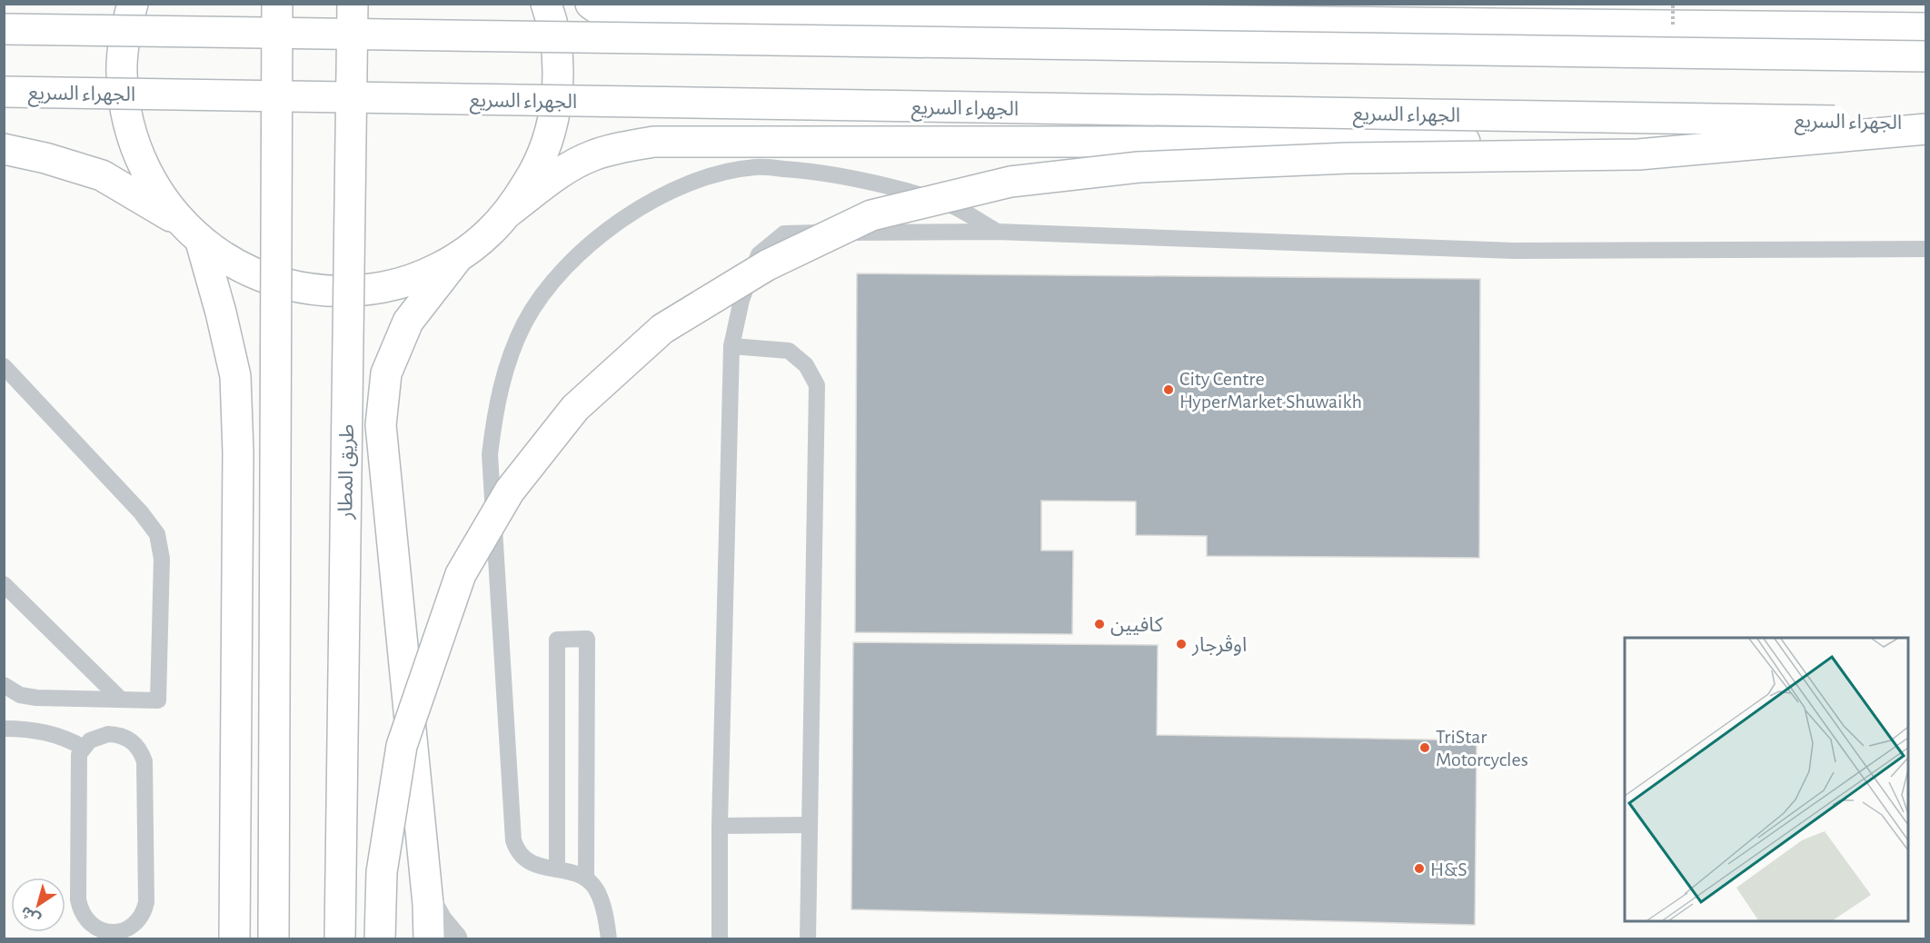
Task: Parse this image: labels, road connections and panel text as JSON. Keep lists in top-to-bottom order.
{
  "streets": {
    "main road": ["الجهراء السريع", "طريق المطار"]
  },
  "places": [
    "City Centre HyperMarket Shuwaikh",
    "كافيين",
    "اوڤرجار",
    "TriStar Motorcycles",
    "H&S"
  ],
  "north": "bottom left"
}
